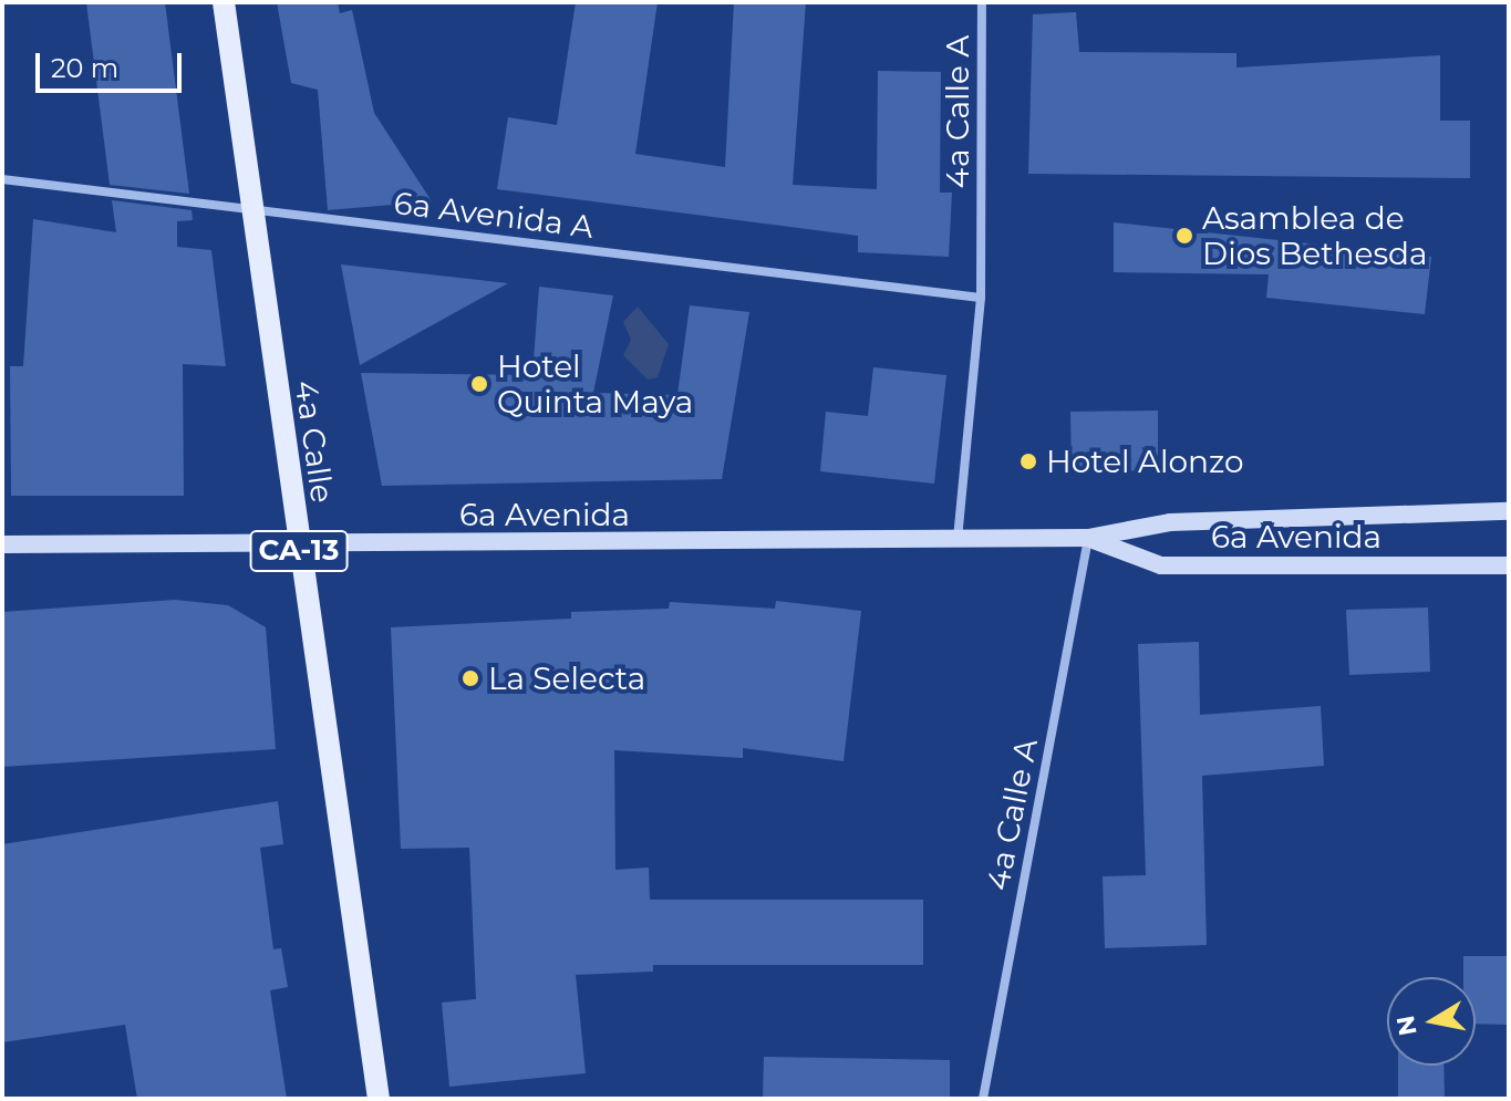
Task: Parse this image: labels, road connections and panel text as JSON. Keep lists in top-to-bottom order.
{
  "streets": {
    "main road": ["4a Calle", "CA-13"],
    "street": ["4a Calle A", "6a Avenida A", "6a Avenida"]
  },
  "crossings": [
    ["4a Calle A", "6a Avenida A"],
    ["4a Calle A", "6a Avenida"],
    ["6a Avenida A", "4a Calle"],
    ["4a Calle", "6a Avenida"]
  ],
  "places": [
    "Asamblea de Dios Bethesda",
    "Hotel Quinta Maya",
    "Hotel Alonzo",
    "La Selecta"
  ],
  "scale_bar": "20 m",
  "north": "left"
}
